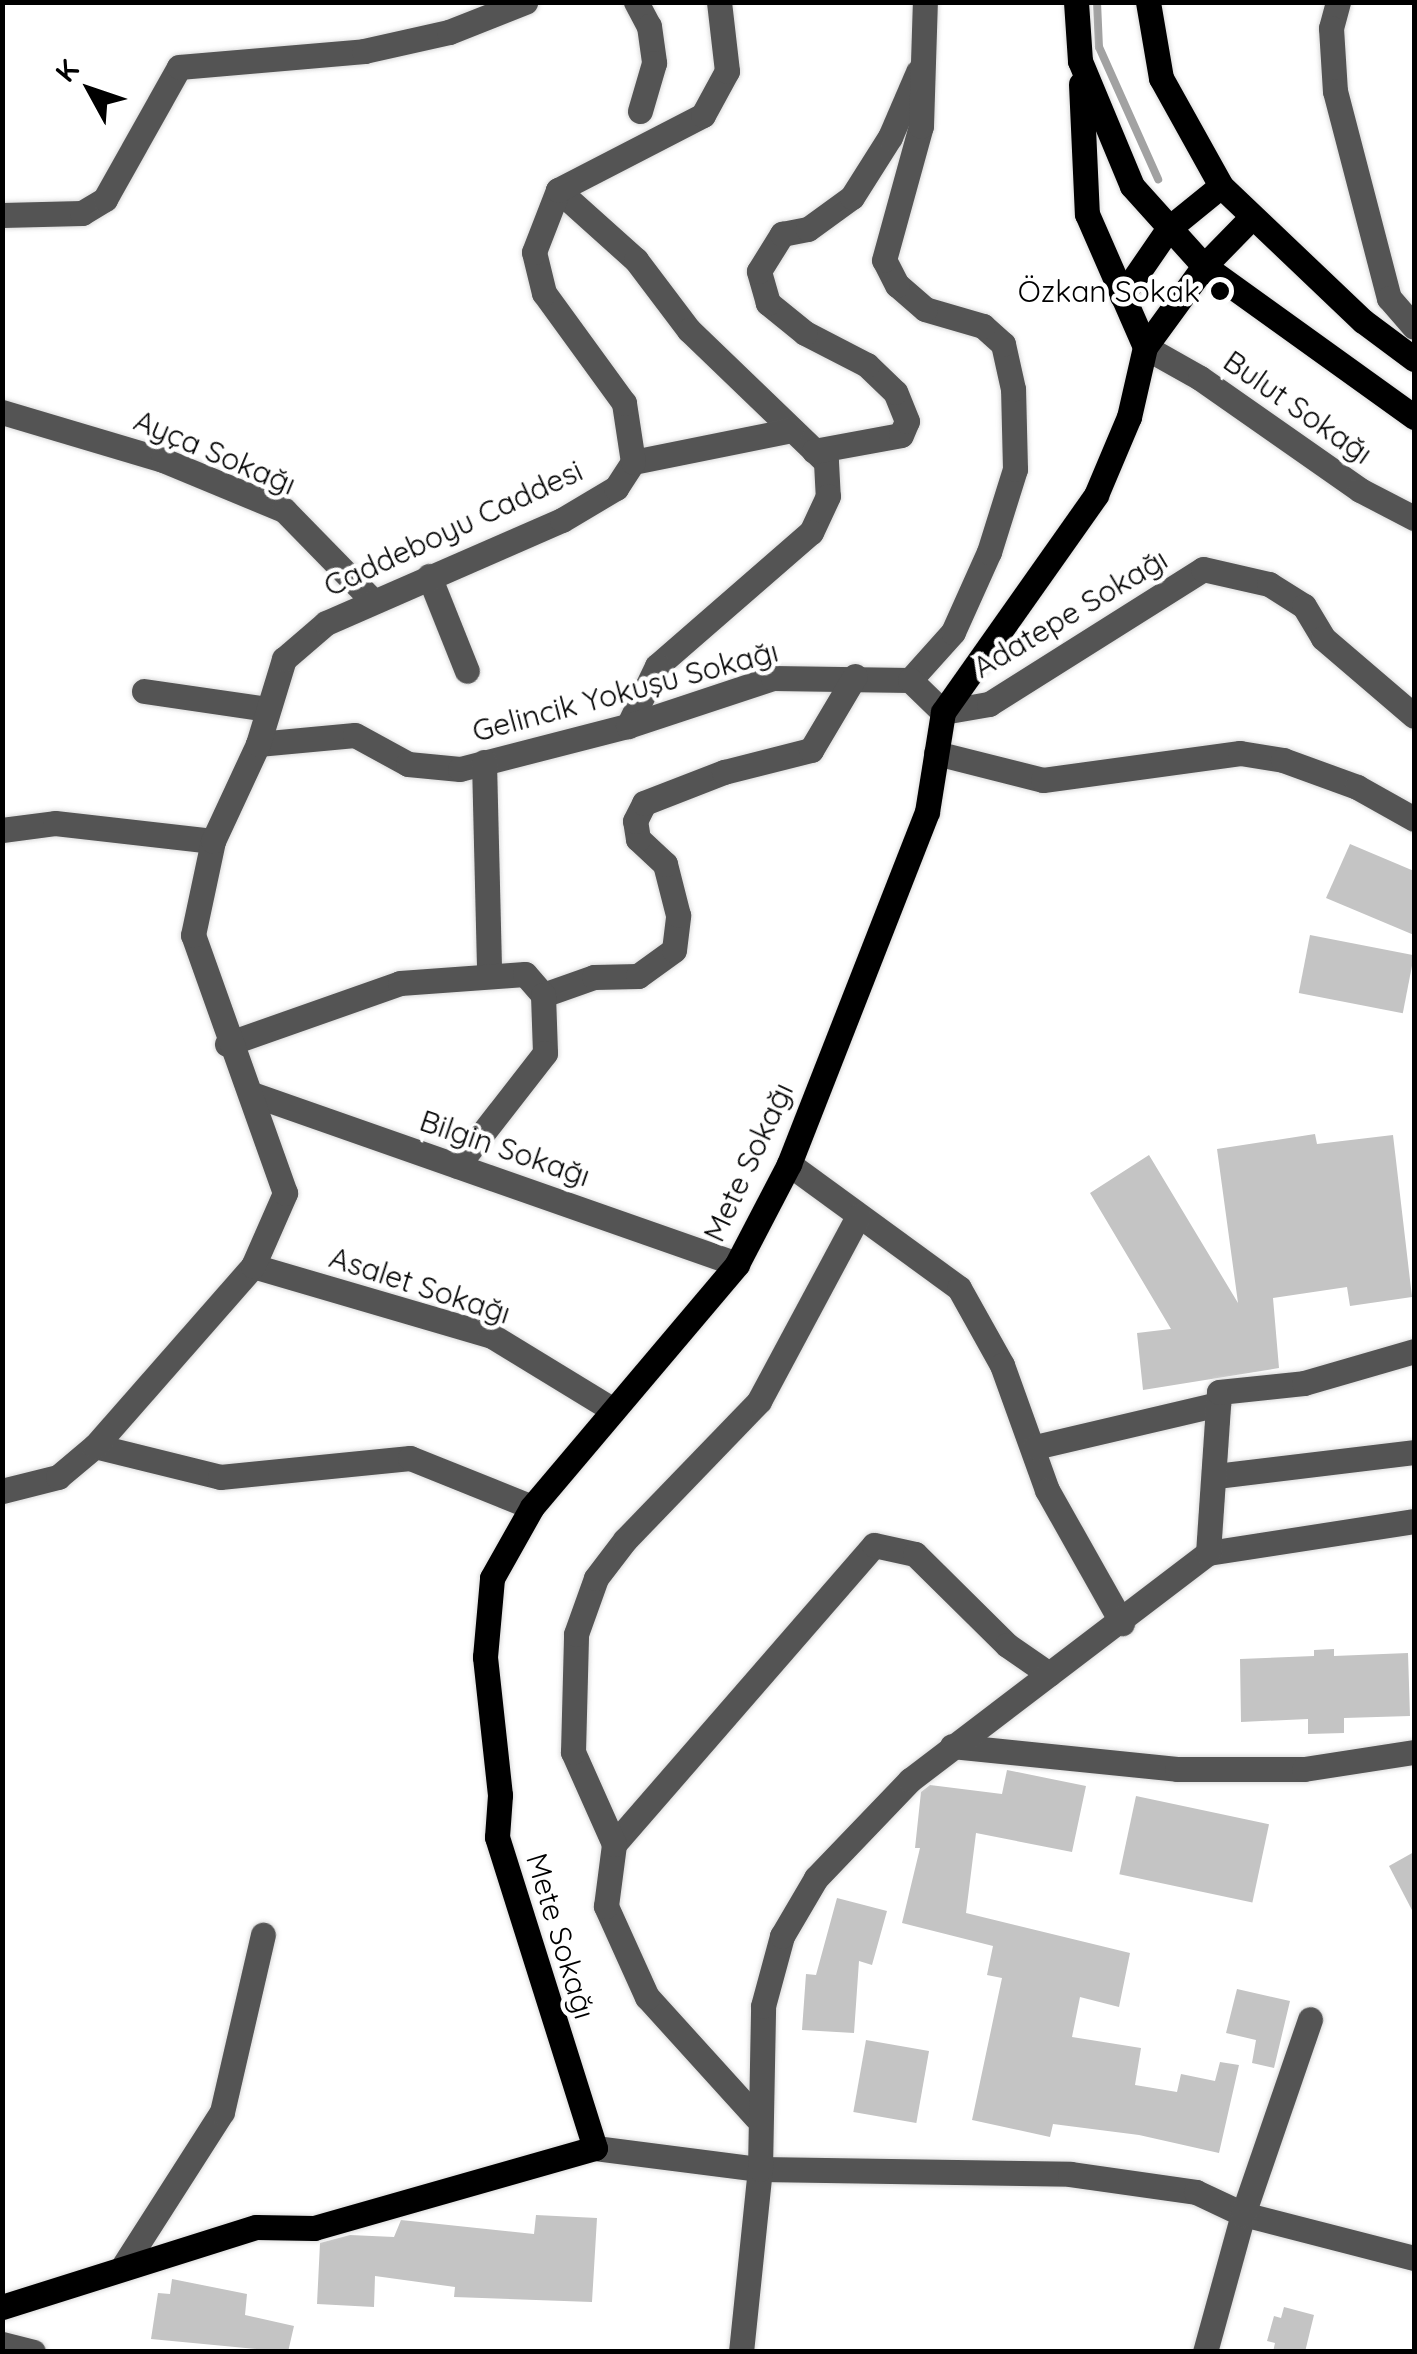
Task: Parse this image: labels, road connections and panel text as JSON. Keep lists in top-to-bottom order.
{
  "streets": {
    "main road": ["Mete Sokağı"],
    "street": [
      "Bulut Sokağı",
      "Ayça Sokağı",
      "Caddeboyu Caddesi",
      "Adatepe Sokağı",
      "Gelincik Yokuşu Sokağı",
      "Bilgin Sokağı",
      "Asalet Sokağı"
    ]
  },
  "crossings": [
    ["Bulut Sokağı", "Mete Sokağı"],
    ["Ayça Sokağı", "Caddeboyu Caddesi"],
    ["Caddeboyu Caddesi", "Gelincik Yokuşu Sokağı"],
    ["Caddeboyu Caddesi", "Bilgin Sokağı"],
    ["Caddeboyu Caddesi", "Asalet Sokağı"],
    ["Adatepe Sokağı", "Mete Sokağı"],
    ["Bilgin Sokağı", "Mete Sokağı"],
    ["Mete Sokağı", "Asalet Sokağı"]
  ],
  "places": ["Özkan Sokak"],
  "north": "top left"
}
